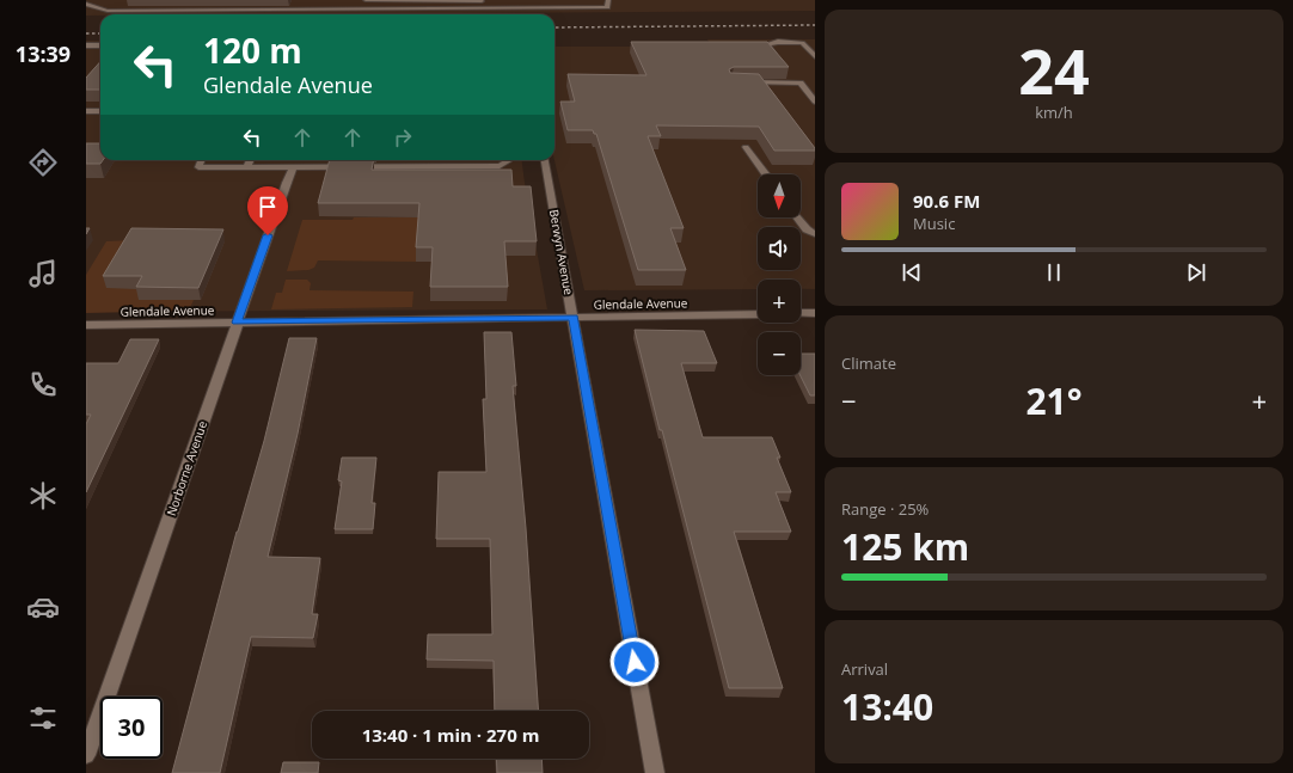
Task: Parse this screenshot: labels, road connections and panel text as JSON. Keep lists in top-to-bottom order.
{
  "streets": {
    "street": ["Berwyn Avenue", "Glendale Avenue", "Norborne Avenue"]
  },
  "crossings": [
    ["Berwyn Avenue", "Glendale Avenue"],
    ["Glendale Avenue", "Norborne Avenue"]
  ],
  "north": "bottom",
  "page": {
    "tabs": "13:39",
    "tile": [
      ["24", "km/h"],
      "Climate",
      ["Range · 25%", "125 km"],
      ["Arrival", "13:40"]
    ],
    "turn": ["120 m", "Glendale Avenue"],
    "map_buttons": ["+", "−"],
    "song": ["90.6 FM", "Music"],
    "heat": ["−", "21°", "+"],
    "limit": "30",
    "trip": "13:40 · 1 min · 270 m"
  }
}
